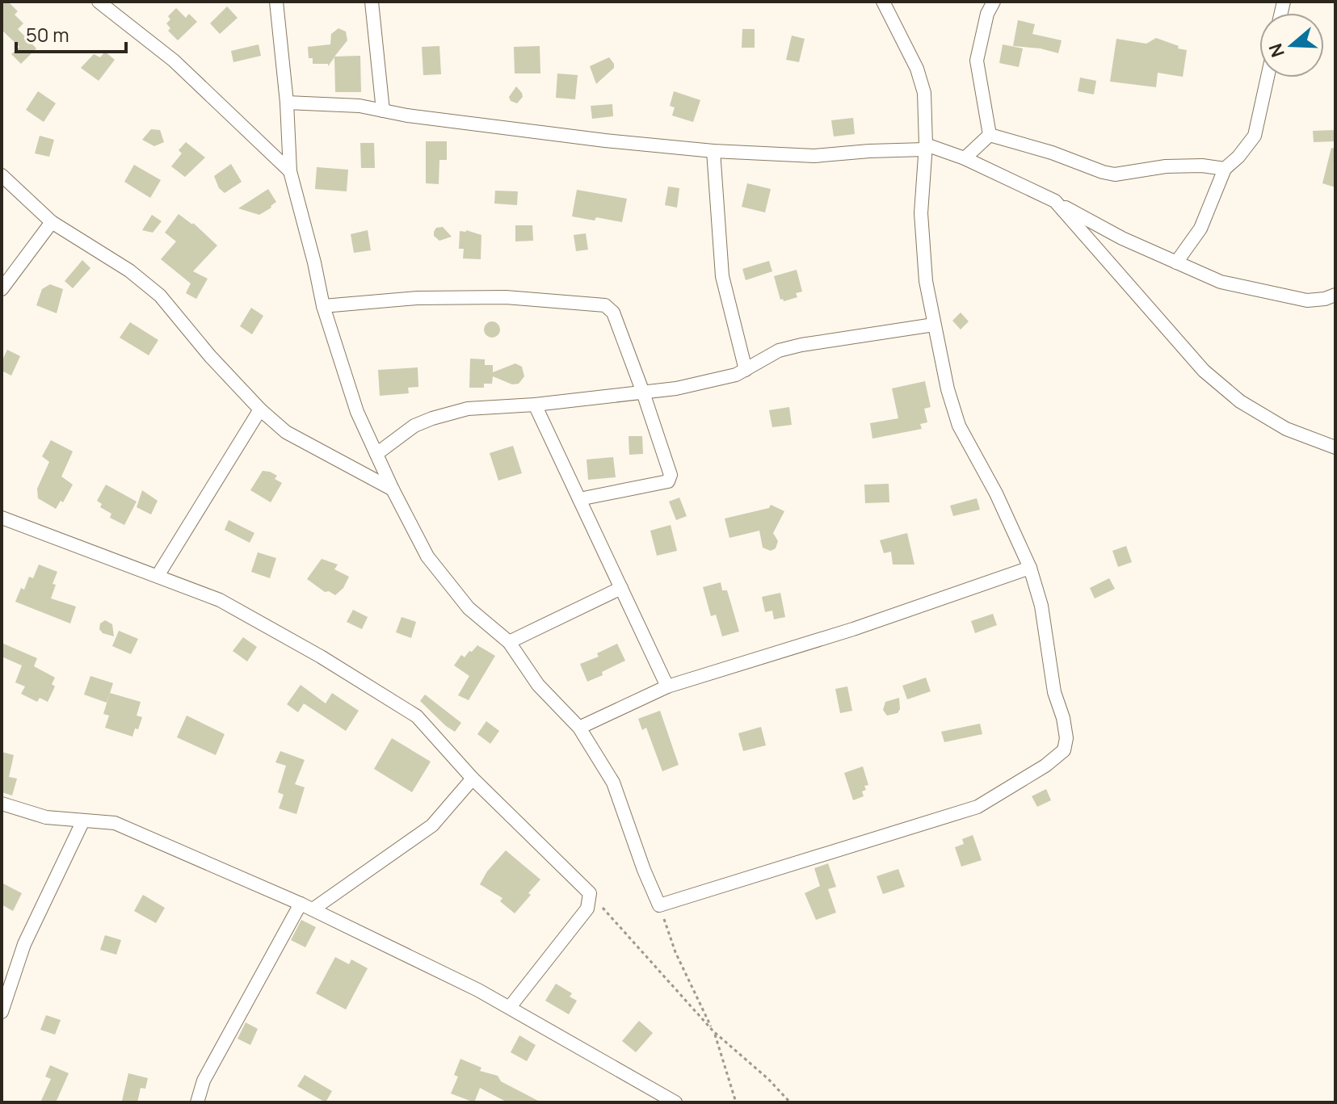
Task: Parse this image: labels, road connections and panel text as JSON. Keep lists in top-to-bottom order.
{
  "scale_bar": "50 m",
  "north": "left"
}
